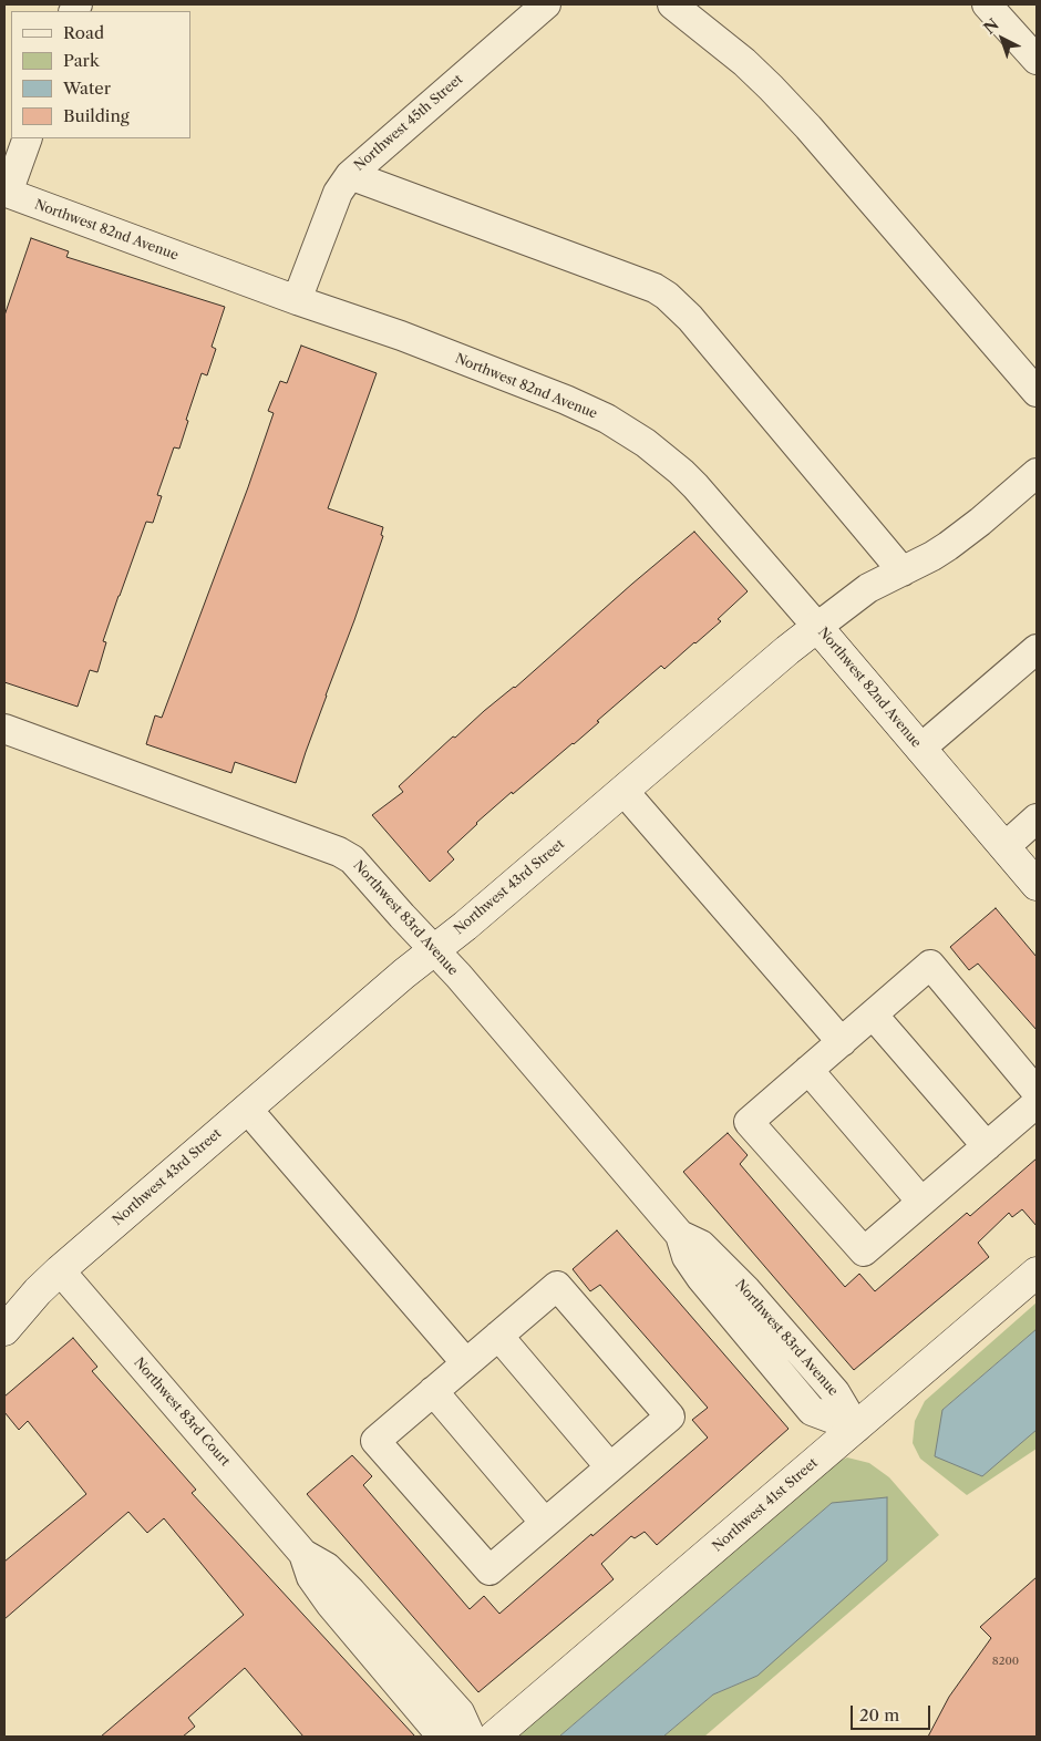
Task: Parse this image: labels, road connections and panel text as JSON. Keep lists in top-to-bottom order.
{
  "streets": {
    "street": [
      "Northwest 45th Street",
      "Northwest 82nd Avenue",
      "Northwest 43rd Street",
      "Northwest 83rd Avenue",
      "Northwest 83rd Court",
      "Northwest 41st Street"
    ]
  },
  "crossings": [
    ["Northwest 45th Street", "Northwest 82nd Avenue"],
    ["Northwest 82nd Avenue", "Northwest 43rd Street"],
    ["Northwest 43rd Street", "Northwest 83rd Avenue"],
    ["Northwest 43rd Street", "Northwest 83rd Court"],
    ["Northwest 83rd Avenue", "Northwest 41st Street"]
  ],
  "house_numbers": ["8200"],
  "legend": [
    "Road",
    "Park",
    "Water",
    "Building"
  ],
  "scale_bar": "20 m",
  "north": "top left"
}
